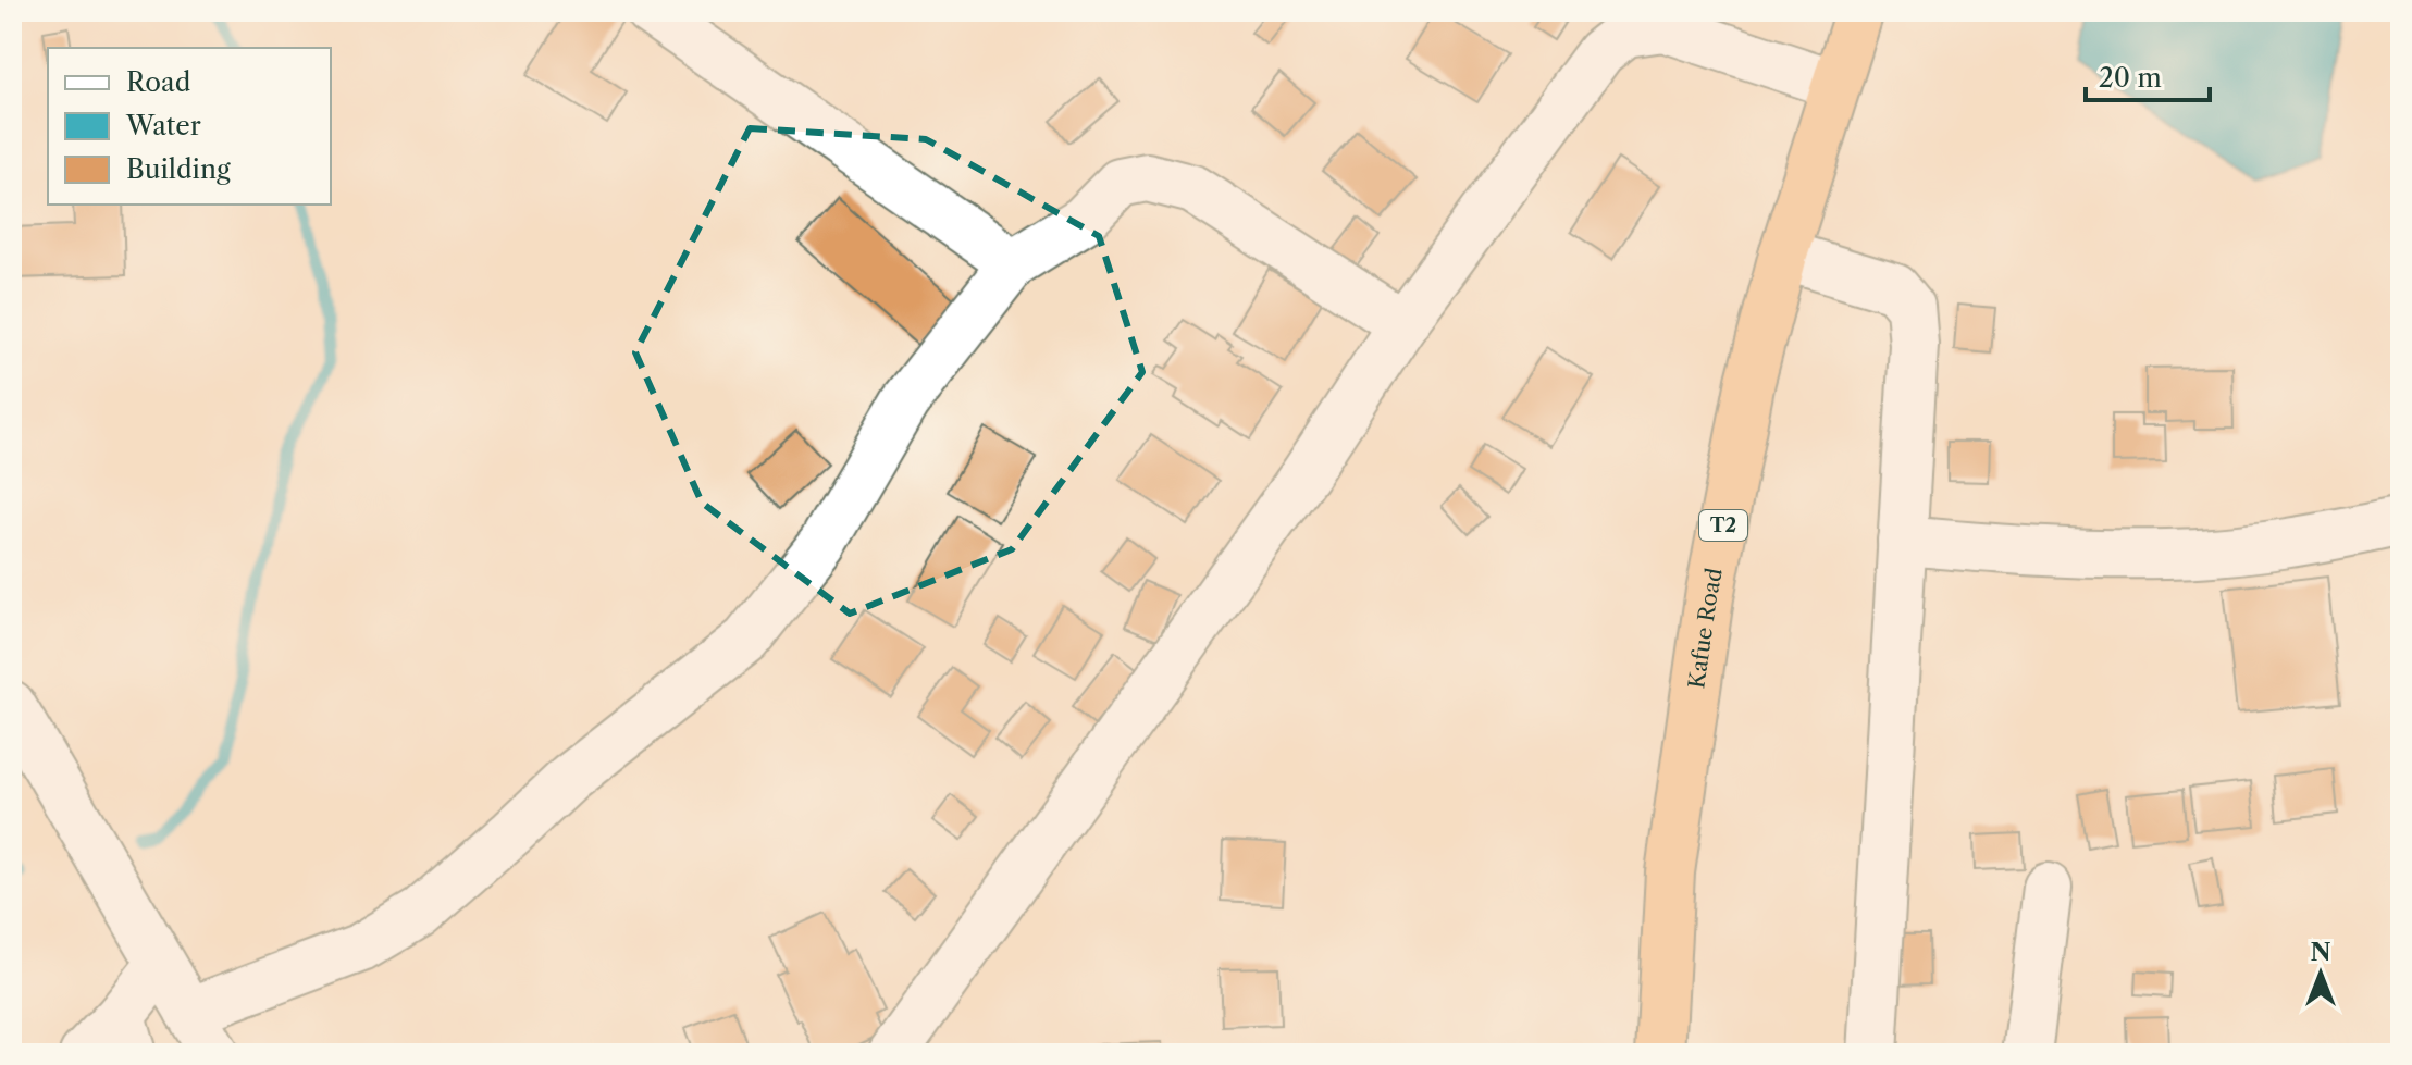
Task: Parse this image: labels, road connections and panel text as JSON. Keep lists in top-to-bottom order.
{
  "streets": {
    "highway": ["T2", "Kafue Road"]
  },
  "legend": ["Road", "Water", "Building"],
  "scale_bar": "20 m",
  "north": "top"
}
